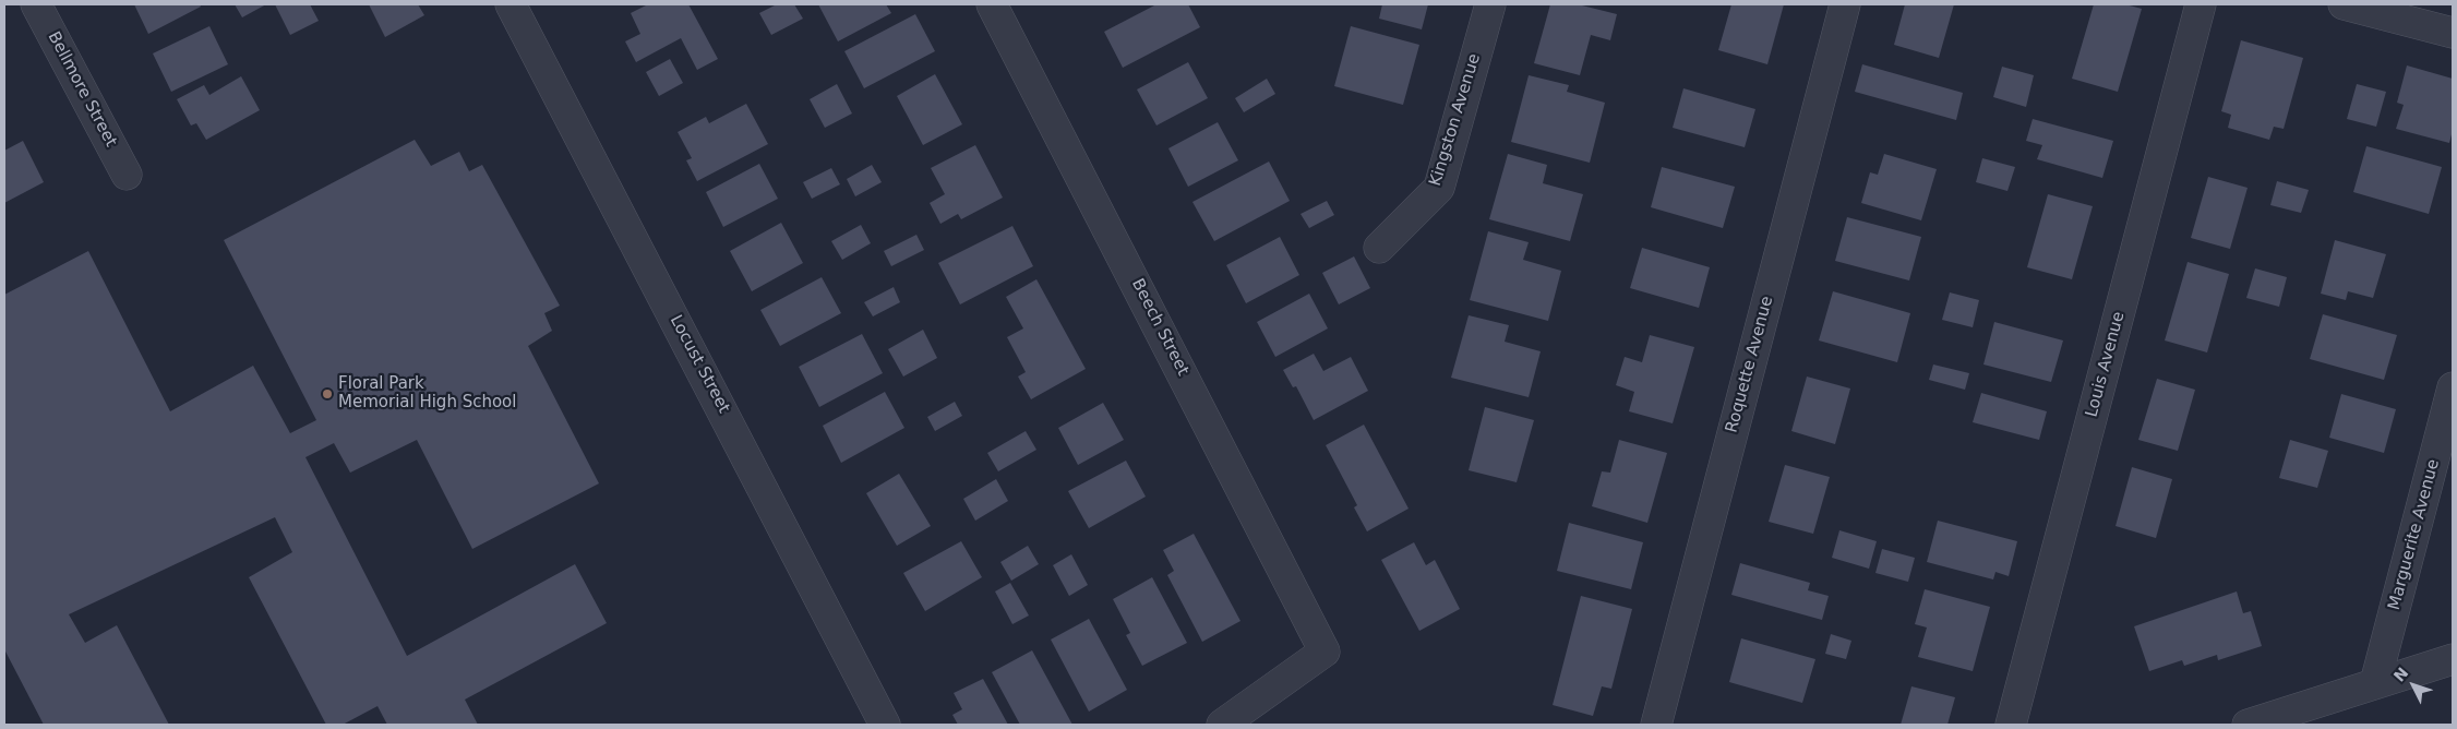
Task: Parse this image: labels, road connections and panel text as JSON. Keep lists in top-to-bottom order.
{
  "streets": {
    "street": [
      "Bellmore Street",
      "Kingston Avenue",
      "Beech Street",
      "Locust Street",
      "Roquette Avenue",
      "Louis Avenue",
      "Marguerite Avenue"
    ]
  },
  "places": ["Floral Park Memorial High School"],
  "north": "top left"
}
